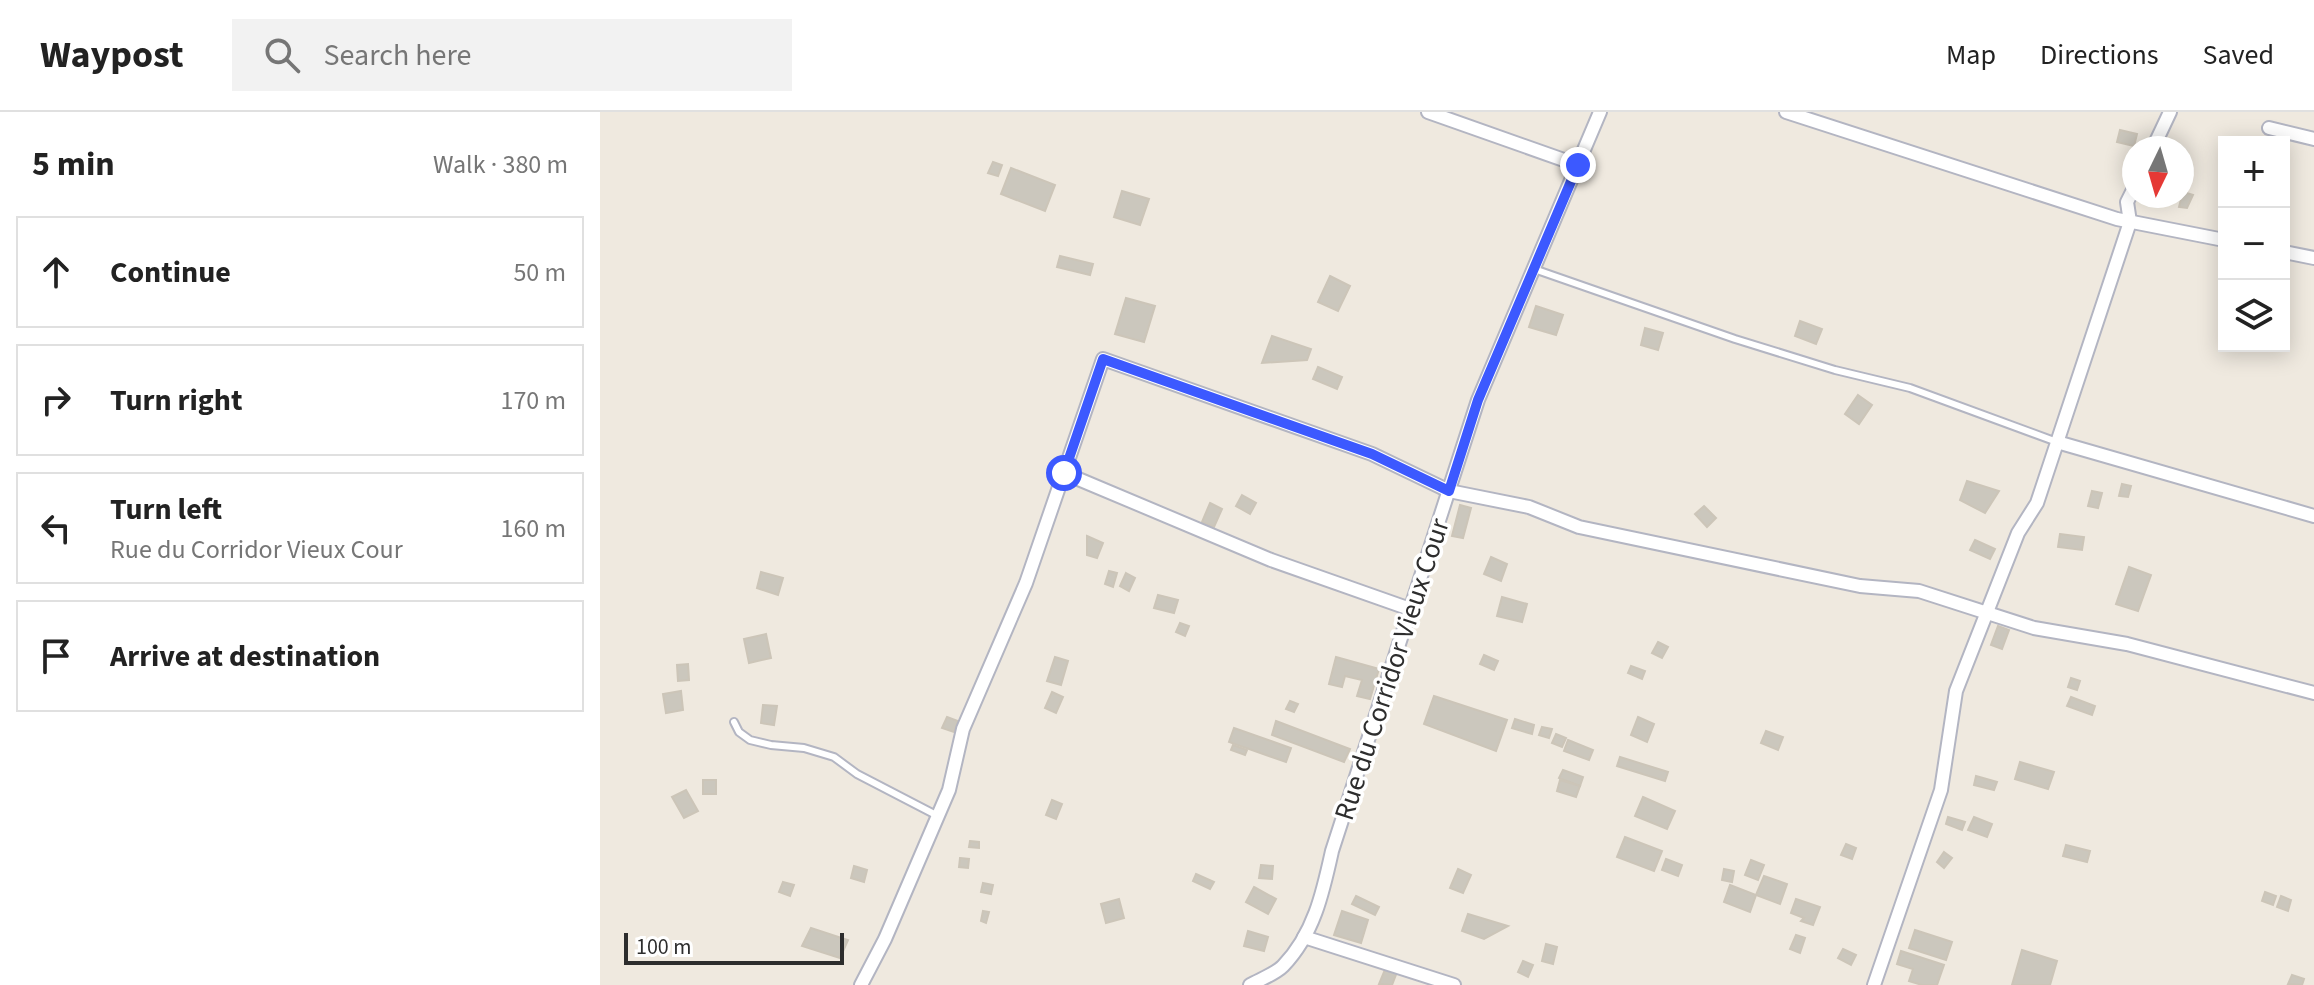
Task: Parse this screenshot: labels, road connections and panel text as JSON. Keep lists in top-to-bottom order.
{
  "streets": {
    "street": ["Rue du Corridor Vieux Cour"]
  },
  "scale_bar": "100 m",
  "north": "bottom",
  "page": {
    "header": "Waypost",
    "search": "Search here",
    "nav": ["Map", "Directions", "Saved"],
    "heading": ["5 min", "Walk · 380 m"],
    "map_buttons": ["+", "−"],
    "list": [
      ["Continue", "50 m"],
      ["Turn right", "170 m"],
      ["Turn left", "Rue du Corridor Vieux Cour", "160 m"],
      "Arrive at destination"
    ],
    "scale": "100 m"
  }
}
